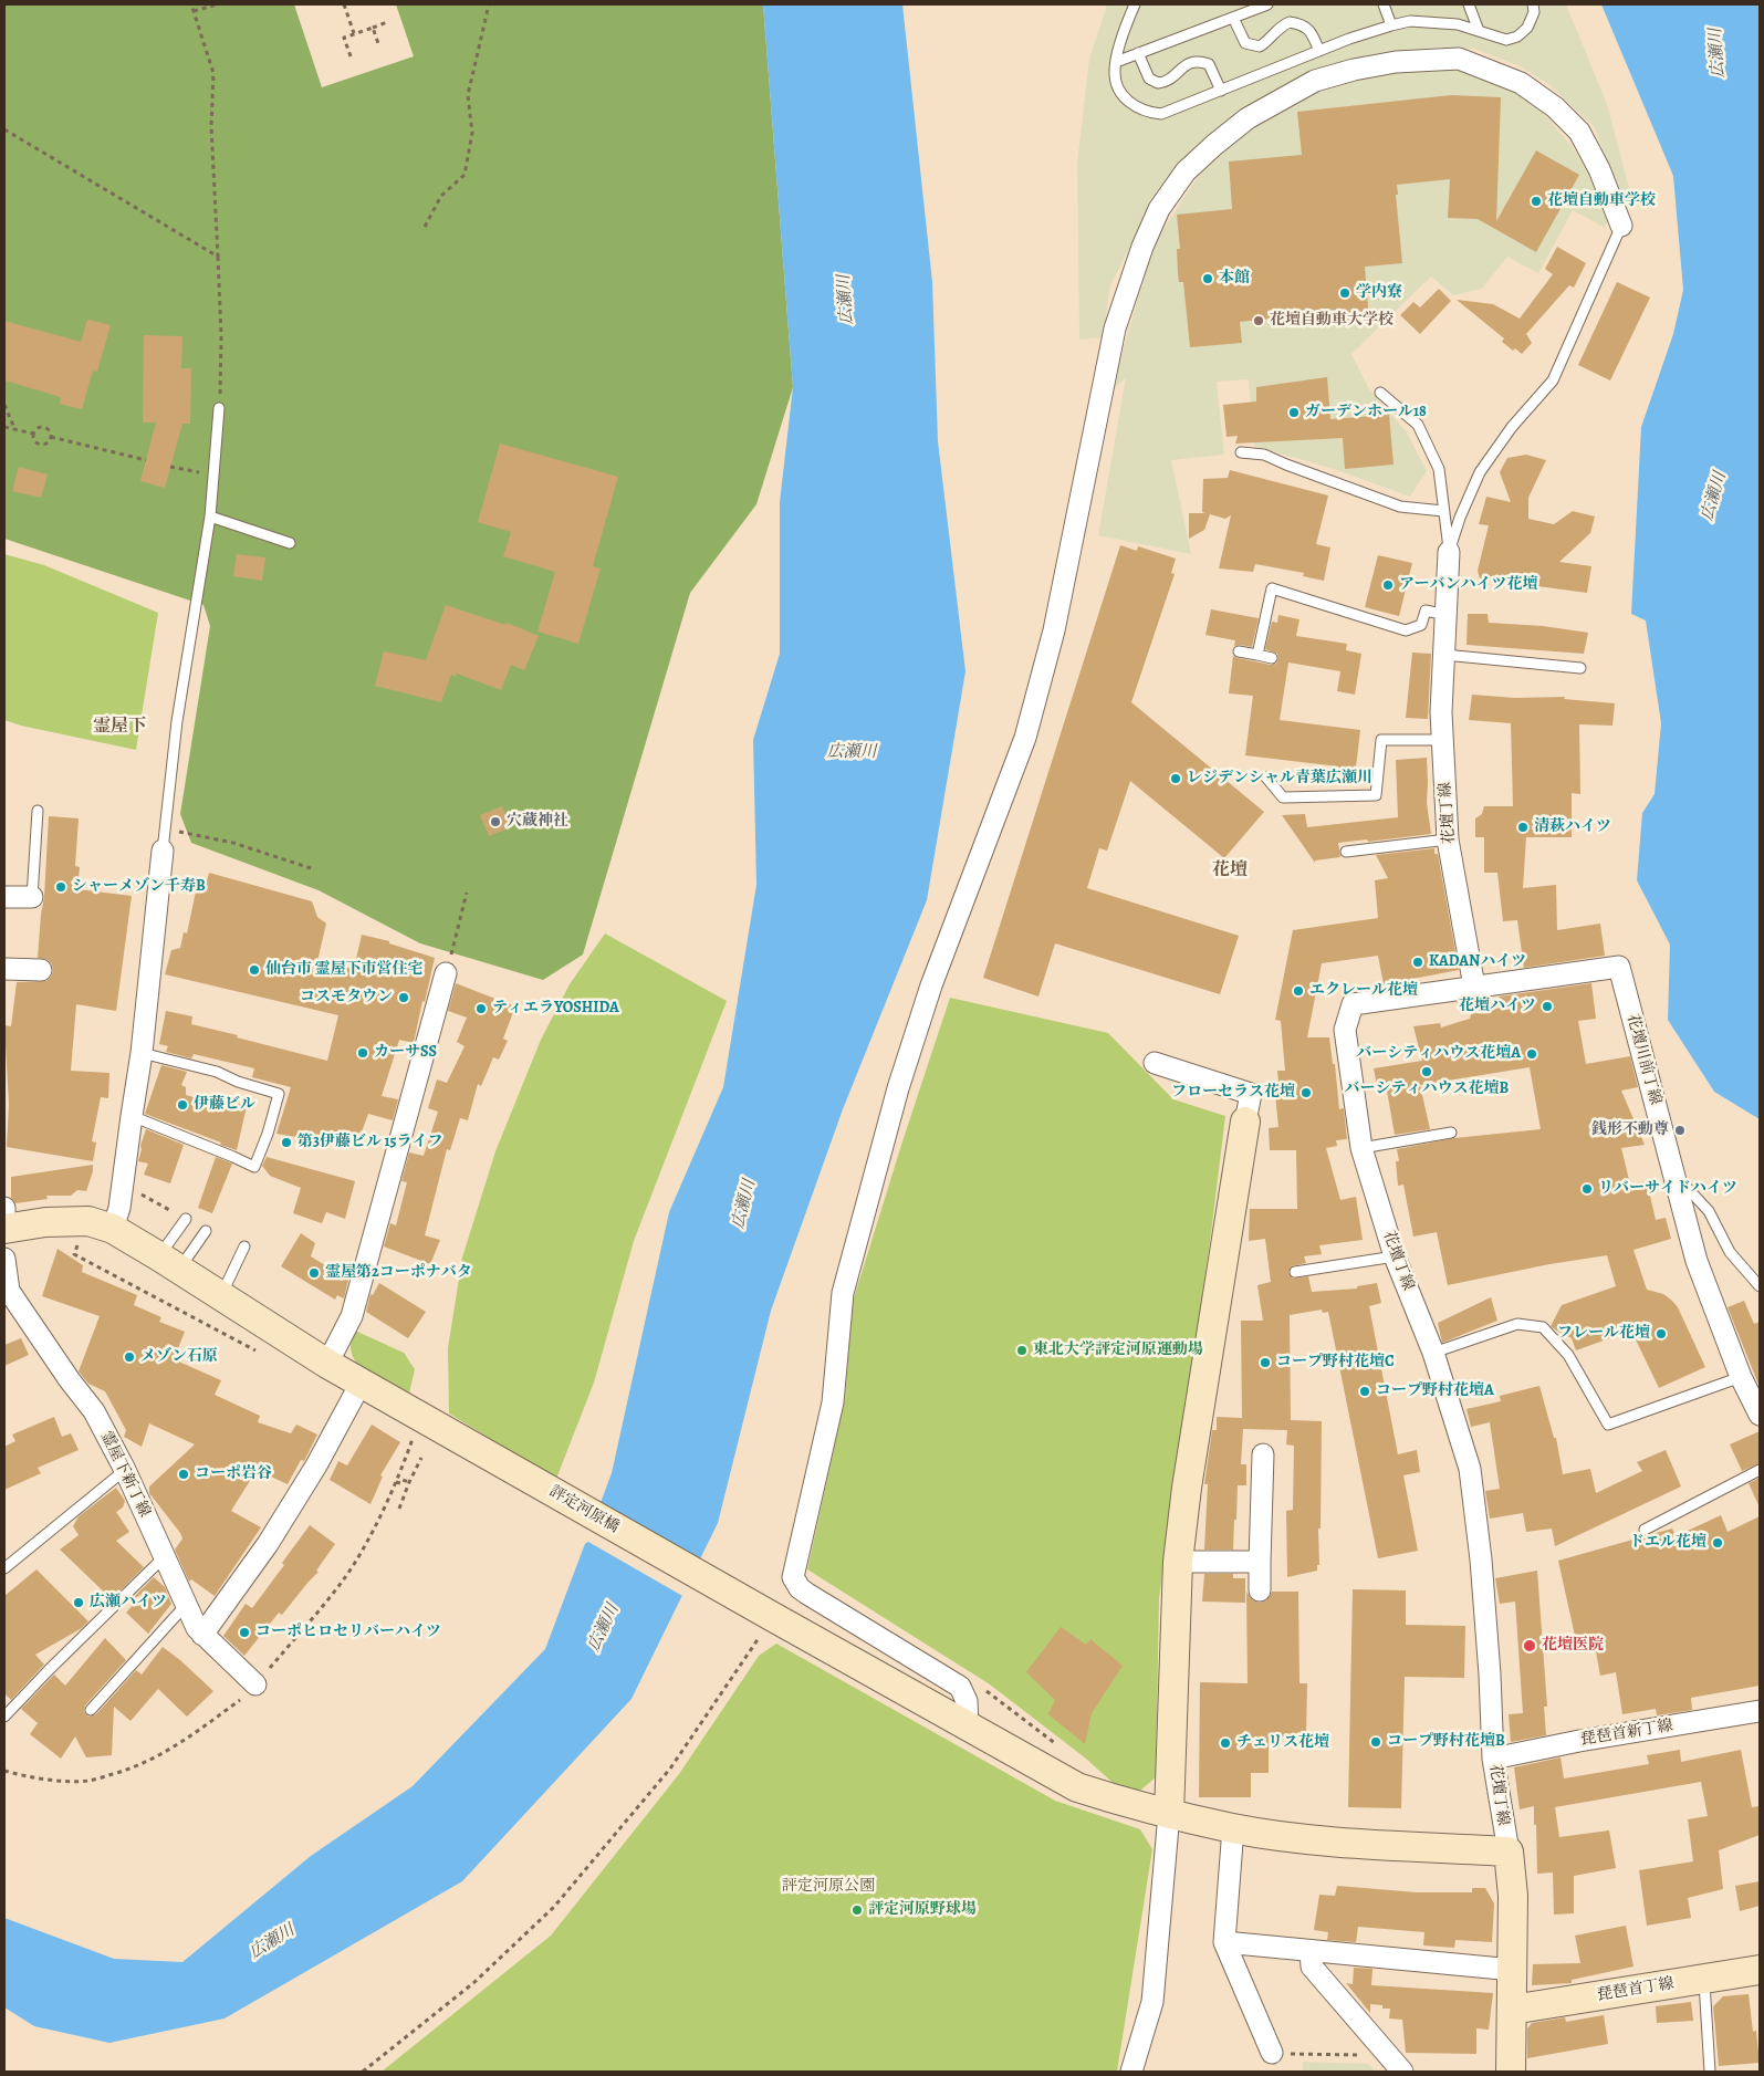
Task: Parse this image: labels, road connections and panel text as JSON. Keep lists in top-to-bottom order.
{
  "streets": {
    "street": [
      "花壇丁線",
      "花壇川前丁線",
      "霊屋下新丁線",
      "評定河原橋",
      "琵琶首新丁線",
      "琵琶首丁線"
    ]
  },
  "crossings": [
    ["花壇丁線", "花壇川前丁線"],
    ["花壇丁線", "評定河原橋"],
    ["花壇丁線", "琵琶首新丁線"],
    ["花壇丁線", "琵琶首丁線"]
  ],
  "districts": ["霊屋下", "花壇"],
  "water": ["広瀬川"],
  "parks": ["評定河原公園"],
  "places": [
    "花壇自動車学校",
    "本館",
    "学内寮",
    "花壇自動車大学校",
    "ガーデンホール18",
    "アーバンハイツ花壇",
    "レジデンシャル青葉広瀬川",
    "穴蔵神社",
    "清萩ハイツ",
    "シャーメゾン千寿B",
    "KADANハイツ",
    "仙台市 霊屋下市営住宅",
    "エクレール花壇",
    "コスモタウン",
    "花壇ハイツ",
    "ティエラYOSHIDA",
    "カーサSS",
    "バーシティハウス花壇A",
    "バーシティハウス花壇B",
    "フローセラス花壇",
    "伊藤ビル",
    "銭形不動尊",
    "第3伊藤ビル 15ライフ",
    "リバーサイドハイツ",
    "霊屋第2コーポナバタ",
    "フレール花壇",
    "東北大学評定河原運動場",
    "メゾン石原",
    "コープ野村花壇C",
    "コープ野村花壇A",
    "コーポ岩谷",
    "ドエル花壇",
    "広瀬ハイツ",
    "コーポヒロセリバーハイツ",
    "花壇医院",
    "コープ野村花壇B",
    "チェリス花壇",
    "評定河原野球場"
  ]
}
